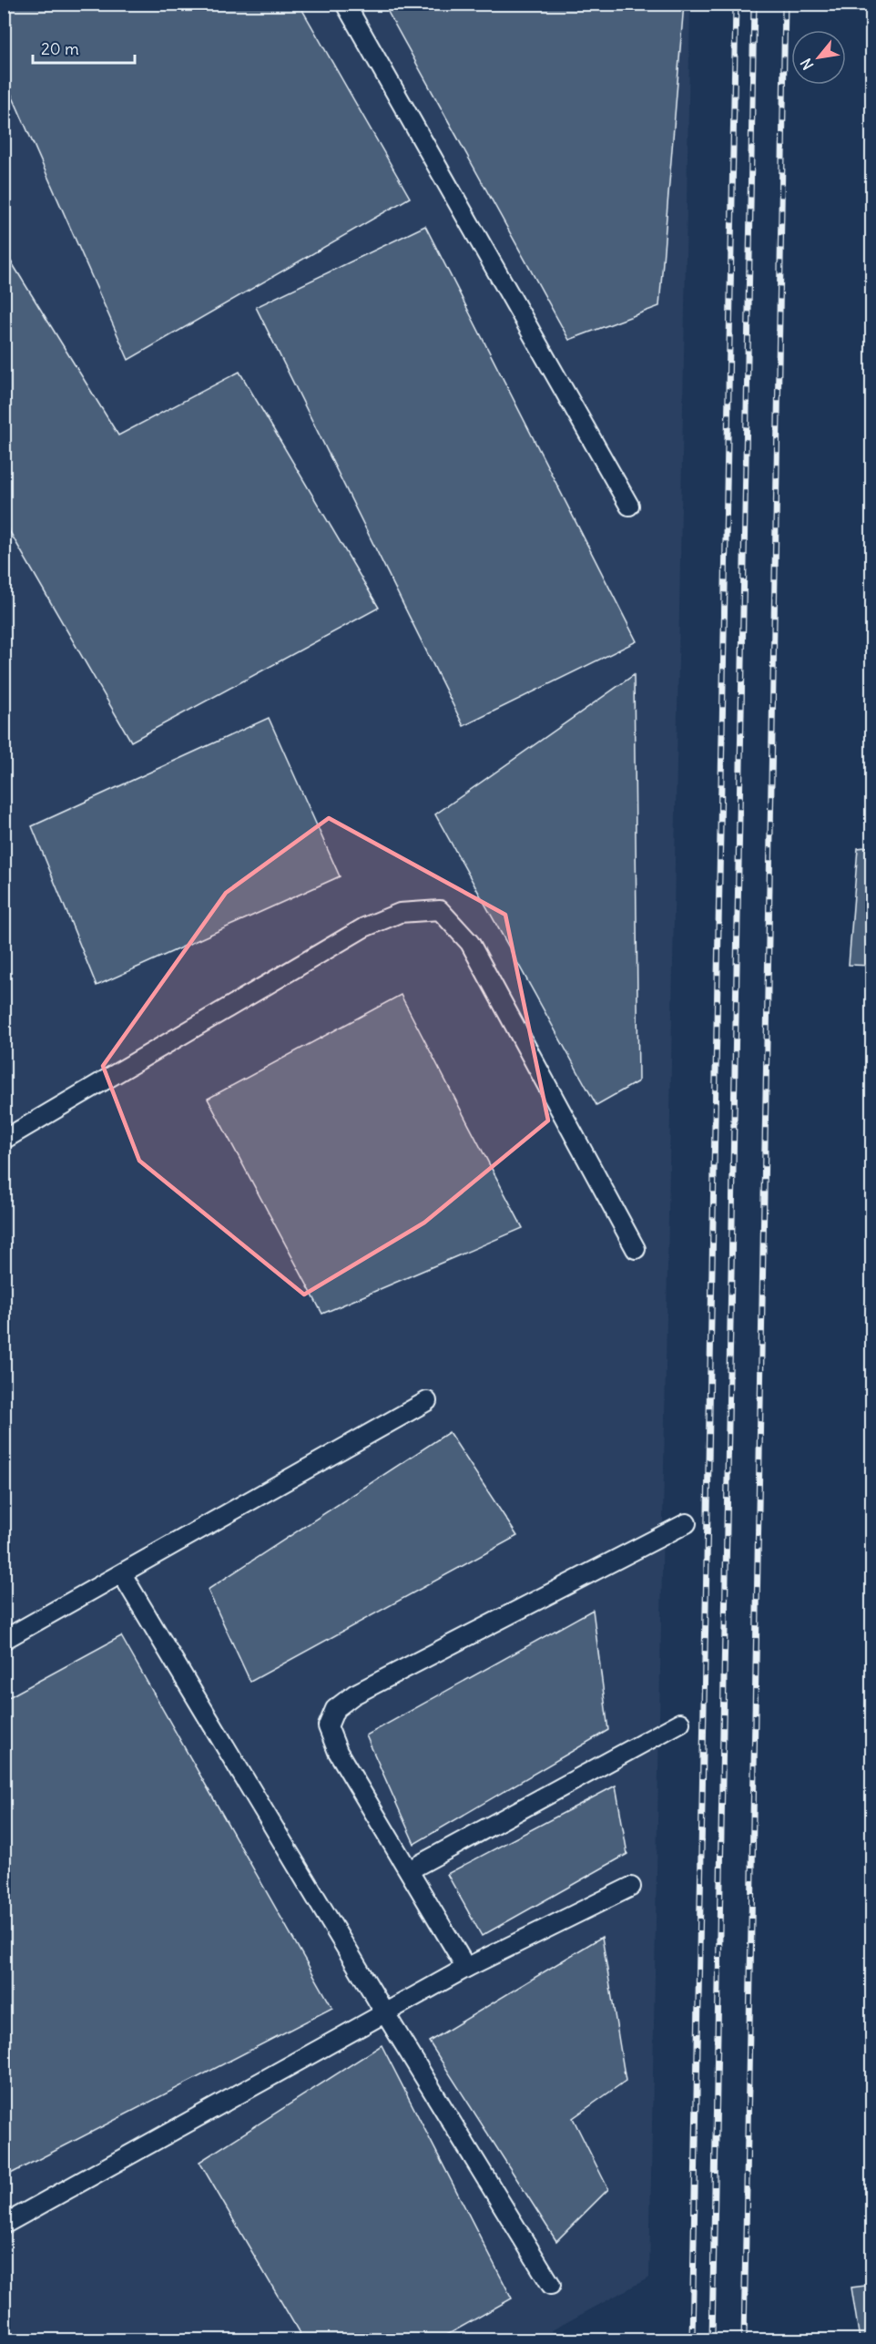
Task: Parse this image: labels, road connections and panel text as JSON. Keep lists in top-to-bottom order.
{
  "scale_bar": "20 m",
  "north": "bottom left"
}
